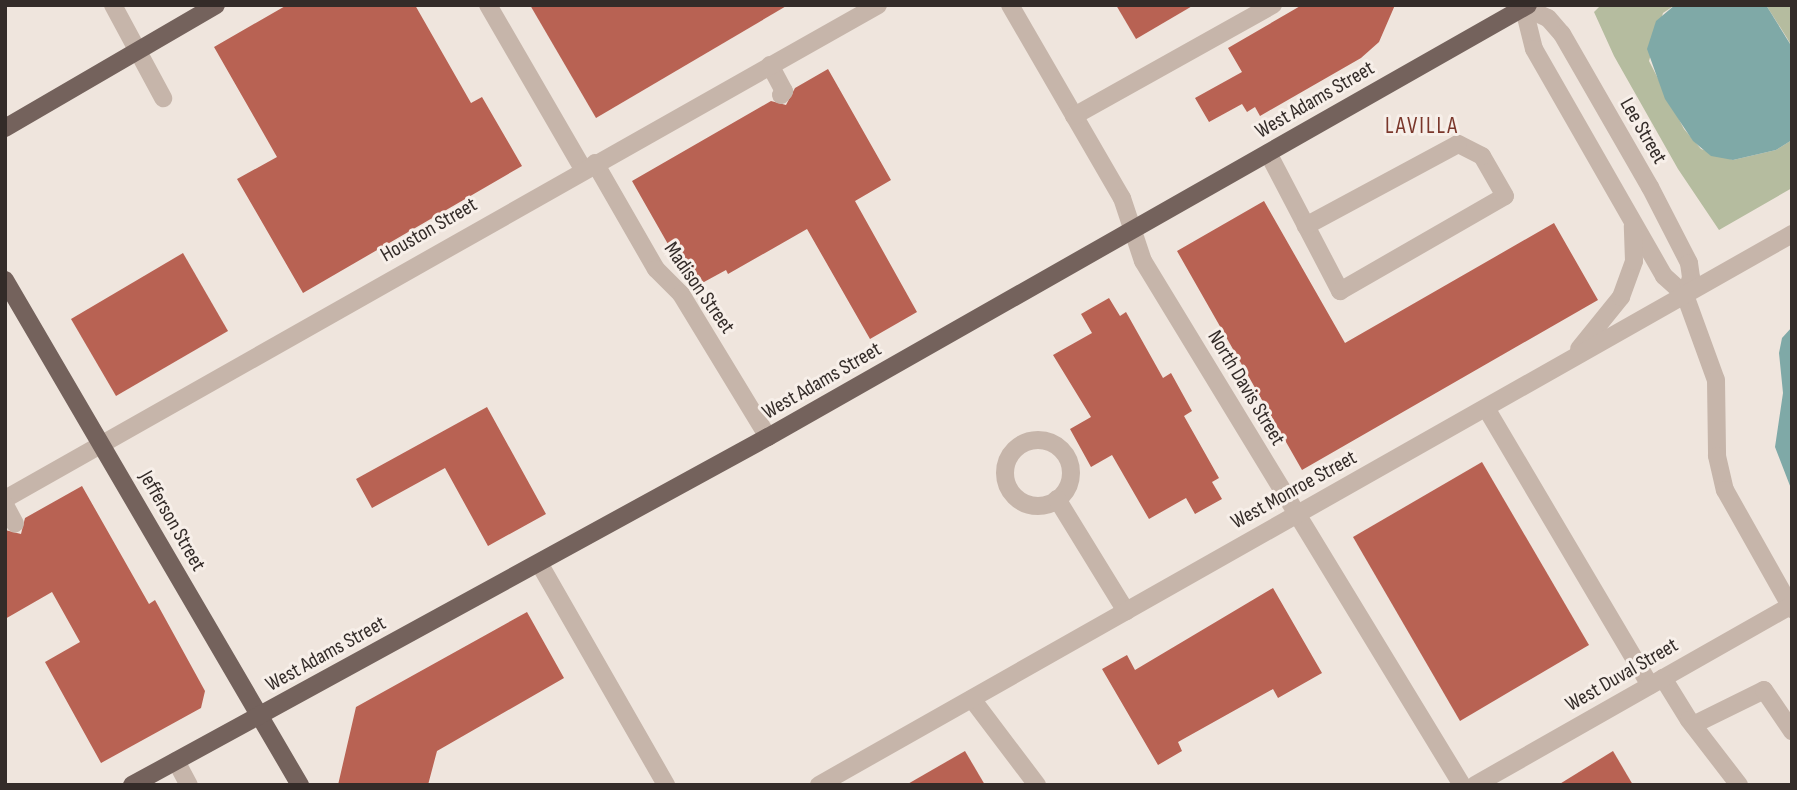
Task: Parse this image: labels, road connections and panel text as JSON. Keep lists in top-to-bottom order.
{
  "streets": {
    "main road": ["West Adams Street", "Jefferson Street"],
    "street": [
      "Lee Street",
      "Houston Street",
      "Madison Street",
      "North Davis Street",
      "West Monroe Street",
      "West Duval Street"
    ]
  },
  "crossings": [
    ["West Adams Street", "Lee Street"],
    ["West Adams Street", "Madison Street"],
    ["West Adams Street", "North Davis Street"],
    ["West Adams Street", "Jefferson Street"],
    ["Lee Street", "West Monroe Street"],
    ["Lee Street", "West Duval Street"],
    ["Houston Street", "Madison Street"],
    ["Houston Street", "Jefferson Street"],
    ["North Davis Street", "West Monroe Street"]
  ],
  "districts": ["LAVILLA"]
}
